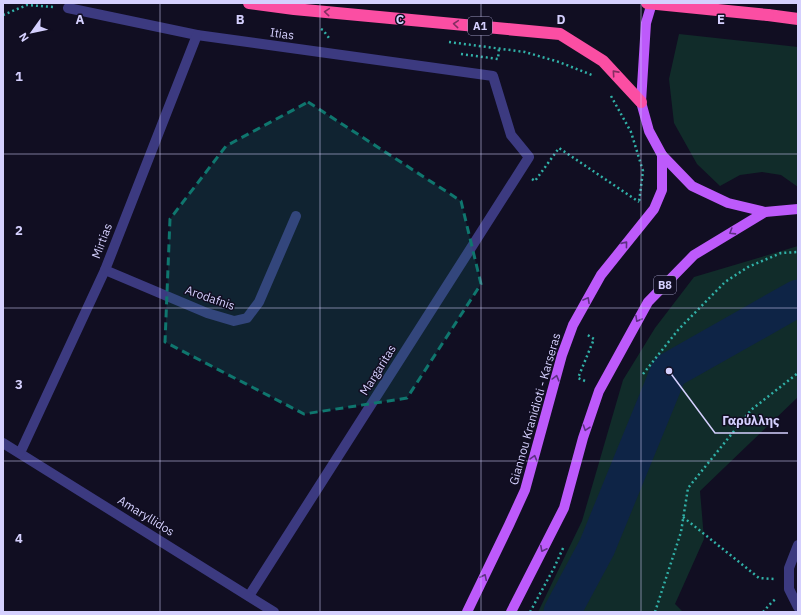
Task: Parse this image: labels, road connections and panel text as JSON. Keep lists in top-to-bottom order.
{
  "streets": {
    "highway": ["A1"],
    "main road": ["B8", "Giannou Kranidioti - Karseras"],
    "street": [
      "Itias",
      "Mirtias",
      "Arodafnis",
      "Margaritas",
      "Amaryllidos"
    ]
  },
  "crossings": [
    ["A1", "B8"],
    ["Itias", "Mirtias"],
    ["Itias", "Margaritas"],
    ["Mirtias", "Arodafnis"],
    ["Mirtias", "Amaryllidos"],
    ["B8", "Giannou Kranidioti - Karseras"],
    ["Margaritas", "Amaryllidos"]
  ],
  "places": ["Γαρύλλης"],
  "north": "bottom left",
  "grid": {
    "columns": [
      "A",
      "B",
      "C",
      "D",
      "E"
    ],
    "rows": [
      "1",
      "2",
      "3",
      "4"
    ]
  }
}
